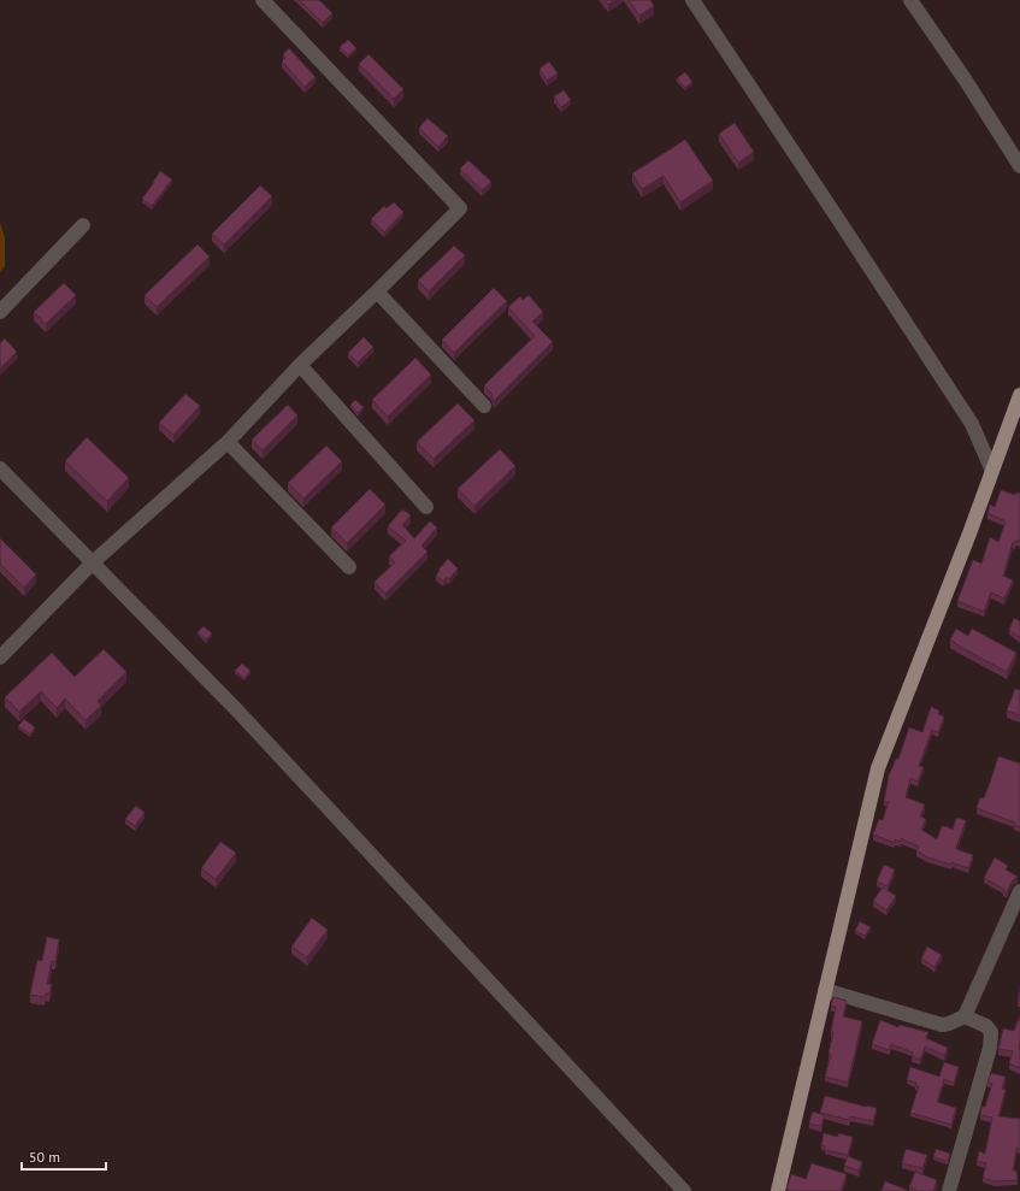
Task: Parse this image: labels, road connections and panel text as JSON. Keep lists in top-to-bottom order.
{
  "scale_bar": "50 m"
}
